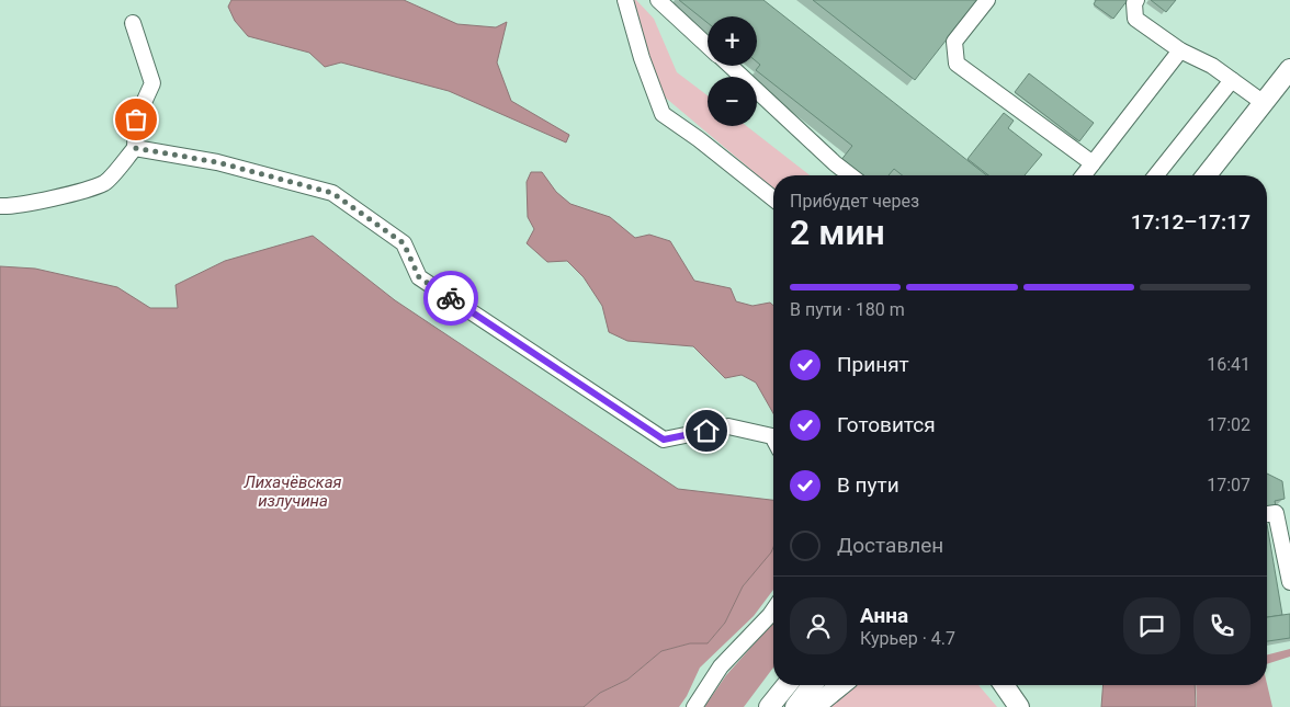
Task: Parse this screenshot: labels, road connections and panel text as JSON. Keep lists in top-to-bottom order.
{
  "water": ["Лихачёвская излучина"],
  "page": {
    "map_buttons": ["+", "−"],
    "heading": ["2 мин", "Прибудет через", "17:12–17:17"],
    "panel": ["Анна", "Курьер · 4.7"],
    "bar": "В пути · 180 m",
    "list": [
      ["Принят", "16:41"],
      ["Готовится", "17:02"],
      ["В пути", "17:07"],
      "Доставлен"
    ]
  }
}
